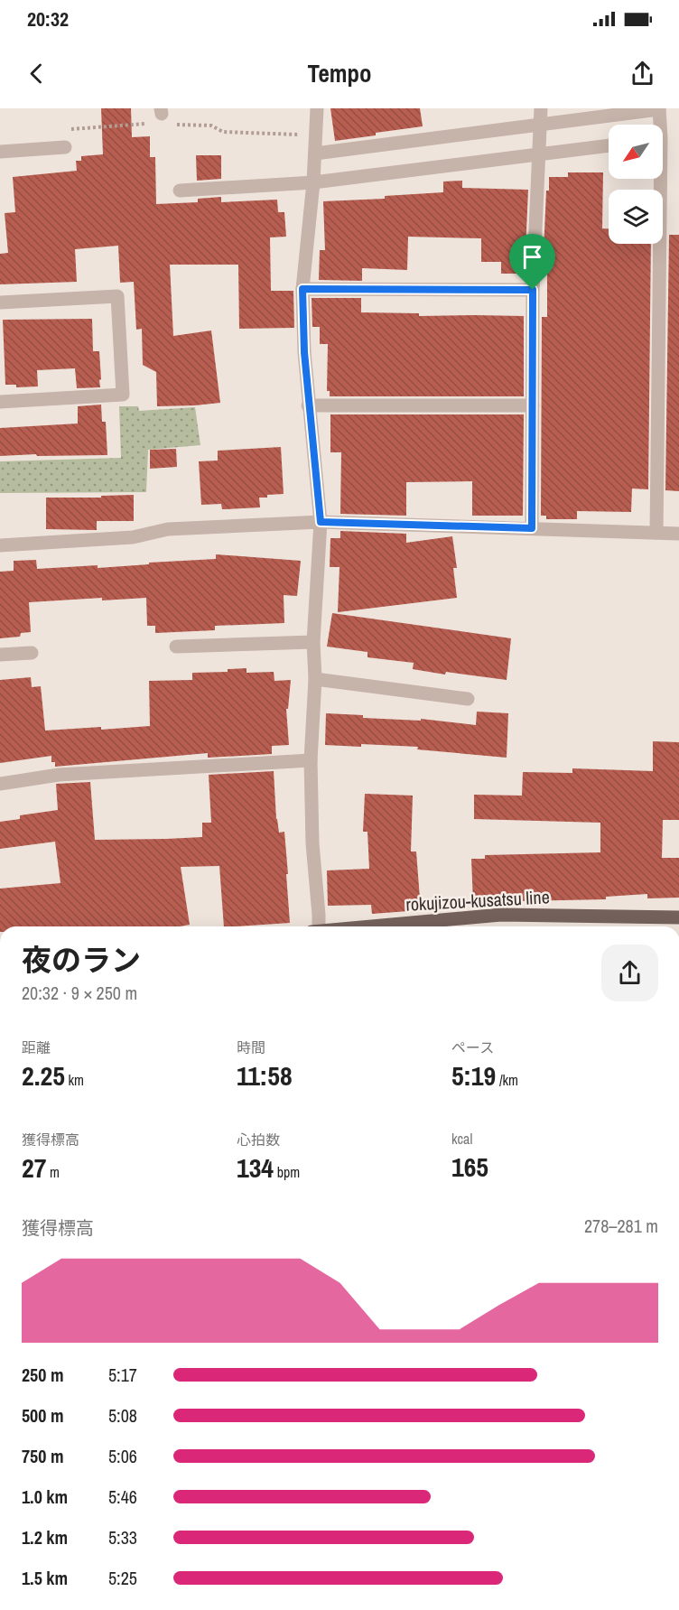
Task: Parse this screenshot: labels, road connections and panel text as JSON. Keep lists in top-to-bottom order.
{
  "streets": {
    "main road": ["rokujizou-kusatsu line"]
  },
  "north": "bottom left",
  "page": {
    "status": "20:32",
    "header": "Tempo",
    "heading": ["夜のラン", "20:32 · 9 × 250 m"],
    "stats": [
      ["距離", "2.25 km"],
      ["時間", "11:58"],
      ["ペース", "5:19 /km"],
      ["獲得標高", "27 m"],
      ["心拍数", "134 bpm"],
      ["kcal", "165"]
    ],
    "chart": ["獲得標高", "278–281 m"],
    "list": [
      {
        "name": "250 m",
        "note": "5:17"
      },
      {
        "name": "500 m",
        "note": "5:08"
      },
      {
        "name": "750 m",
        "note": "5:06"
      },
      {
        "name": "1.0 km",
        "note": "5:46"
      },
      {
        "name": "1.2 km",
        "note": "5:33"
      },
      {
        "name": "1.5 km",
        "note": "5:25"
      }
    ]
  }
}
